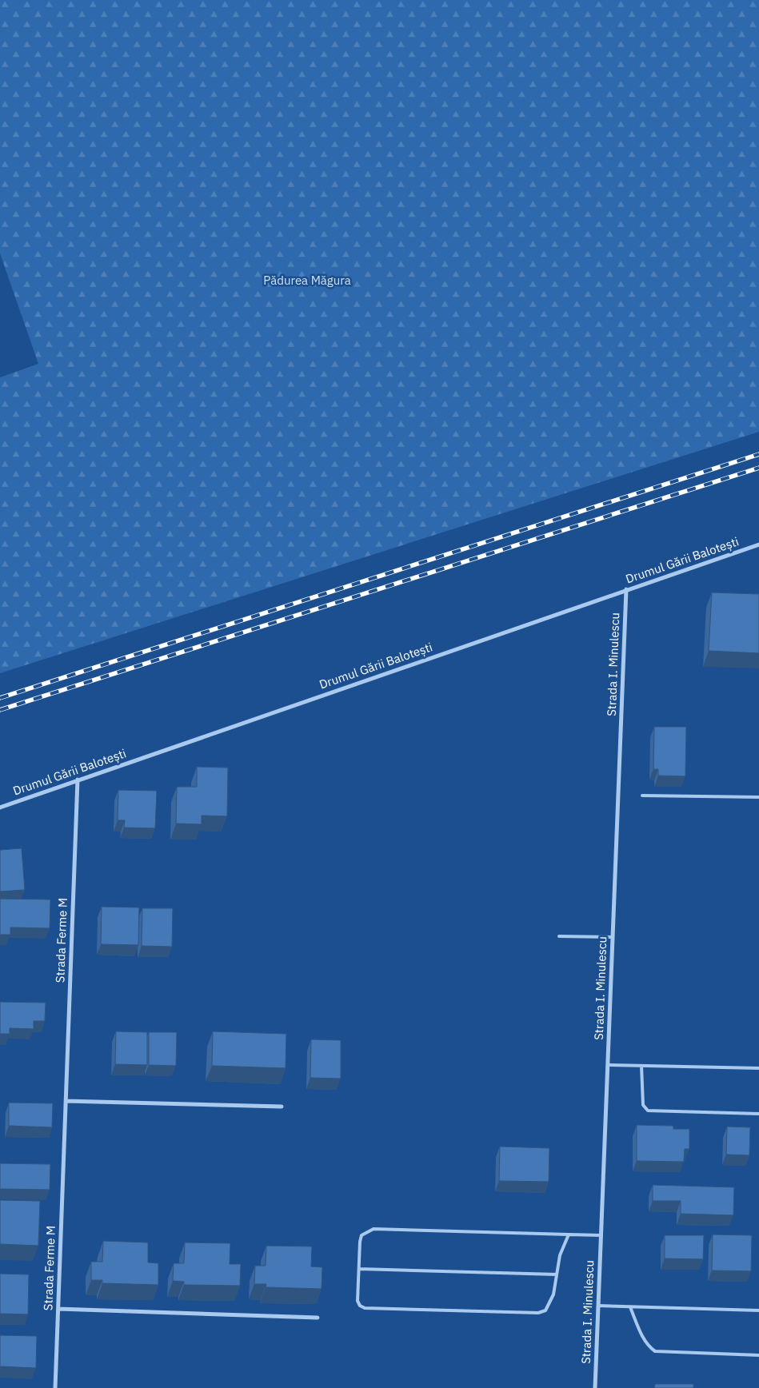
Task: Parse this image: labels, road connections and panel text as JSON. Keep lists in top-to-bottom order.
{
  "streets": {
    "street": ["Drumul Gării Balotești", "Strada I. Minulescu", "Strada Ferme M"]
  },
  "crossings": [
    ["Drumul Gării Balotești", "Strada I. Minulescu"],
    ["Drumul Gării Balotești", "Strada Ferme M"]
  ],
  "parks": ["Pădurea Măgura"]
}
